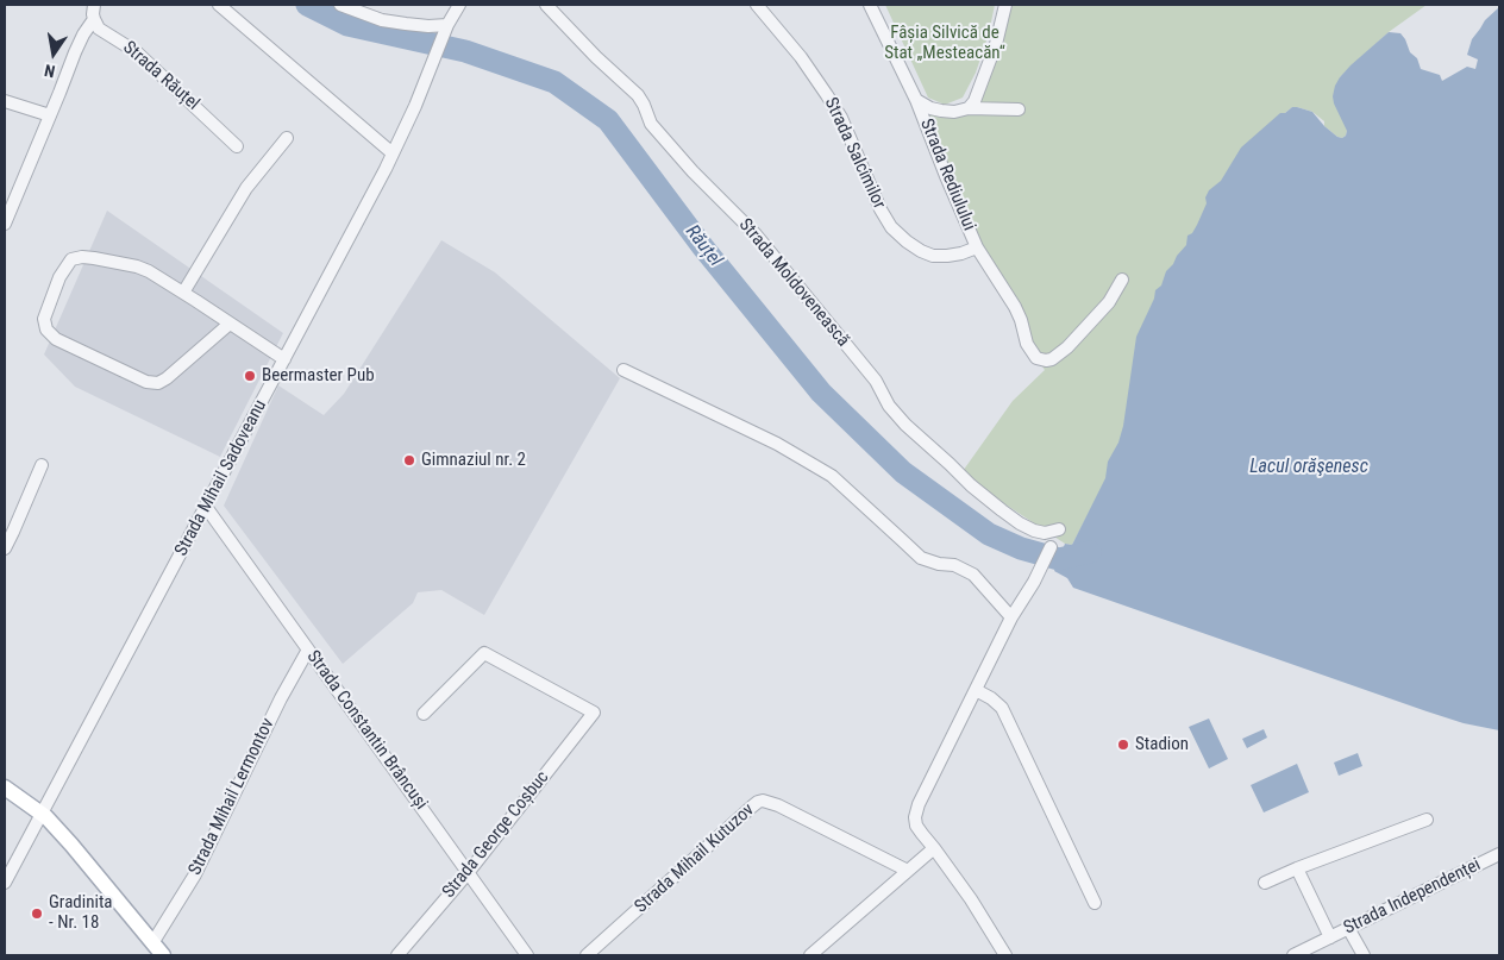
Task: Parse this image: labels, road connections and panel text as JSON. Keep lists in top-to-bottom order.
{
  "streets": {
    "street": [
      "Strada Răuțel",
      "Strada Salcîmilor",
      "Strada Rediulului",
      "Strada Moldovenească",
      "Strada Mihail Sadoveanu",
      "Strada Constantin Brâncuși",
      "Strada Mihail Lermontov",
      "Strada George Coșbuc",
      "Strada Mihail Kutuzov",
      "Strada Independenței"
    ]
  },
  "crossings": [
    ["Strada Salcîmilor", "Strada Rediulului"],
    ["Strada Mihail Sadoveanu", "Strada Constantin Brâncuși"],
    ["Strada Constantin Brâncuși", "Strada Mihail Lermontov"],
    ["Strada Constantin Brâncuși", "Strada George Coșbuc"]
  ],
  "water": ["Răuțel", "Lacul orăşenesc"],
  "parks": ["Fâșia Silvică de Stat „Mesteacăn“"],
  "places": [
    "Beermaster Pub",
    "Gimnaziul nr. 2",
    "Stadion",
    "Gradinita - Nr. 18"
  ],
  "north": "bottom"
}
